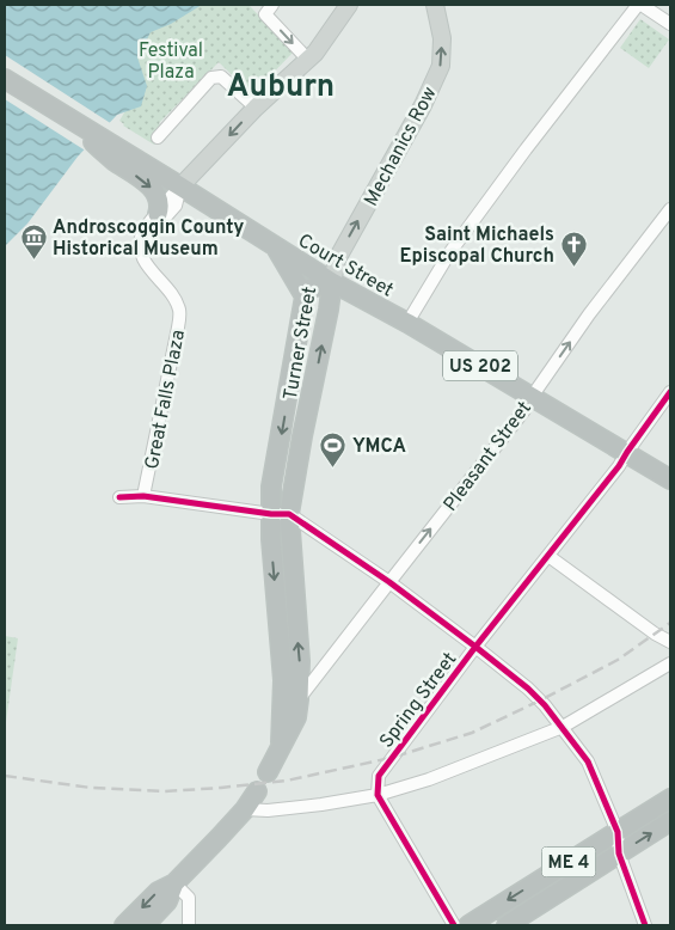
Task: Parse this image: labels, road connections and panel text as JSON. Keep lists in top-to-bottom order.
{
  "streets": {
    "highway": [
      "Court Street",
      "Turner Street",
      "US 202",
      "ME 4"
    ],
    "main road": ["Mechanics Row"],
    "street": ["Great Falls Plaza", "Pleasant Street", "Spring Street"]
  },
  "crossings": [
    ["Mechanics Row", "Court Street"],
    ["Mechanics Row", "Turner Street"],
    ["Court Street", "Turner Street"],
    ["Court Street", "Pleasant Street"],
    ["Court Street", "Spring Street"],
    ["Turner Street", "Great Falls Plaza"],
    ["Turner Street", "Pleasant Street"]
  ],
  "one_way": ["Mechanics Row", "Pleasant Street"],
  "districts": ["Auburn"],
  "parks": ["Festival Plaza"],
  "places": {
    "museum": ["Androscoggin County Historical Museum"],
    "church": ["Saint Michaels Episcopal Church"],
    "sports": ["YMCA"]
  }
}
